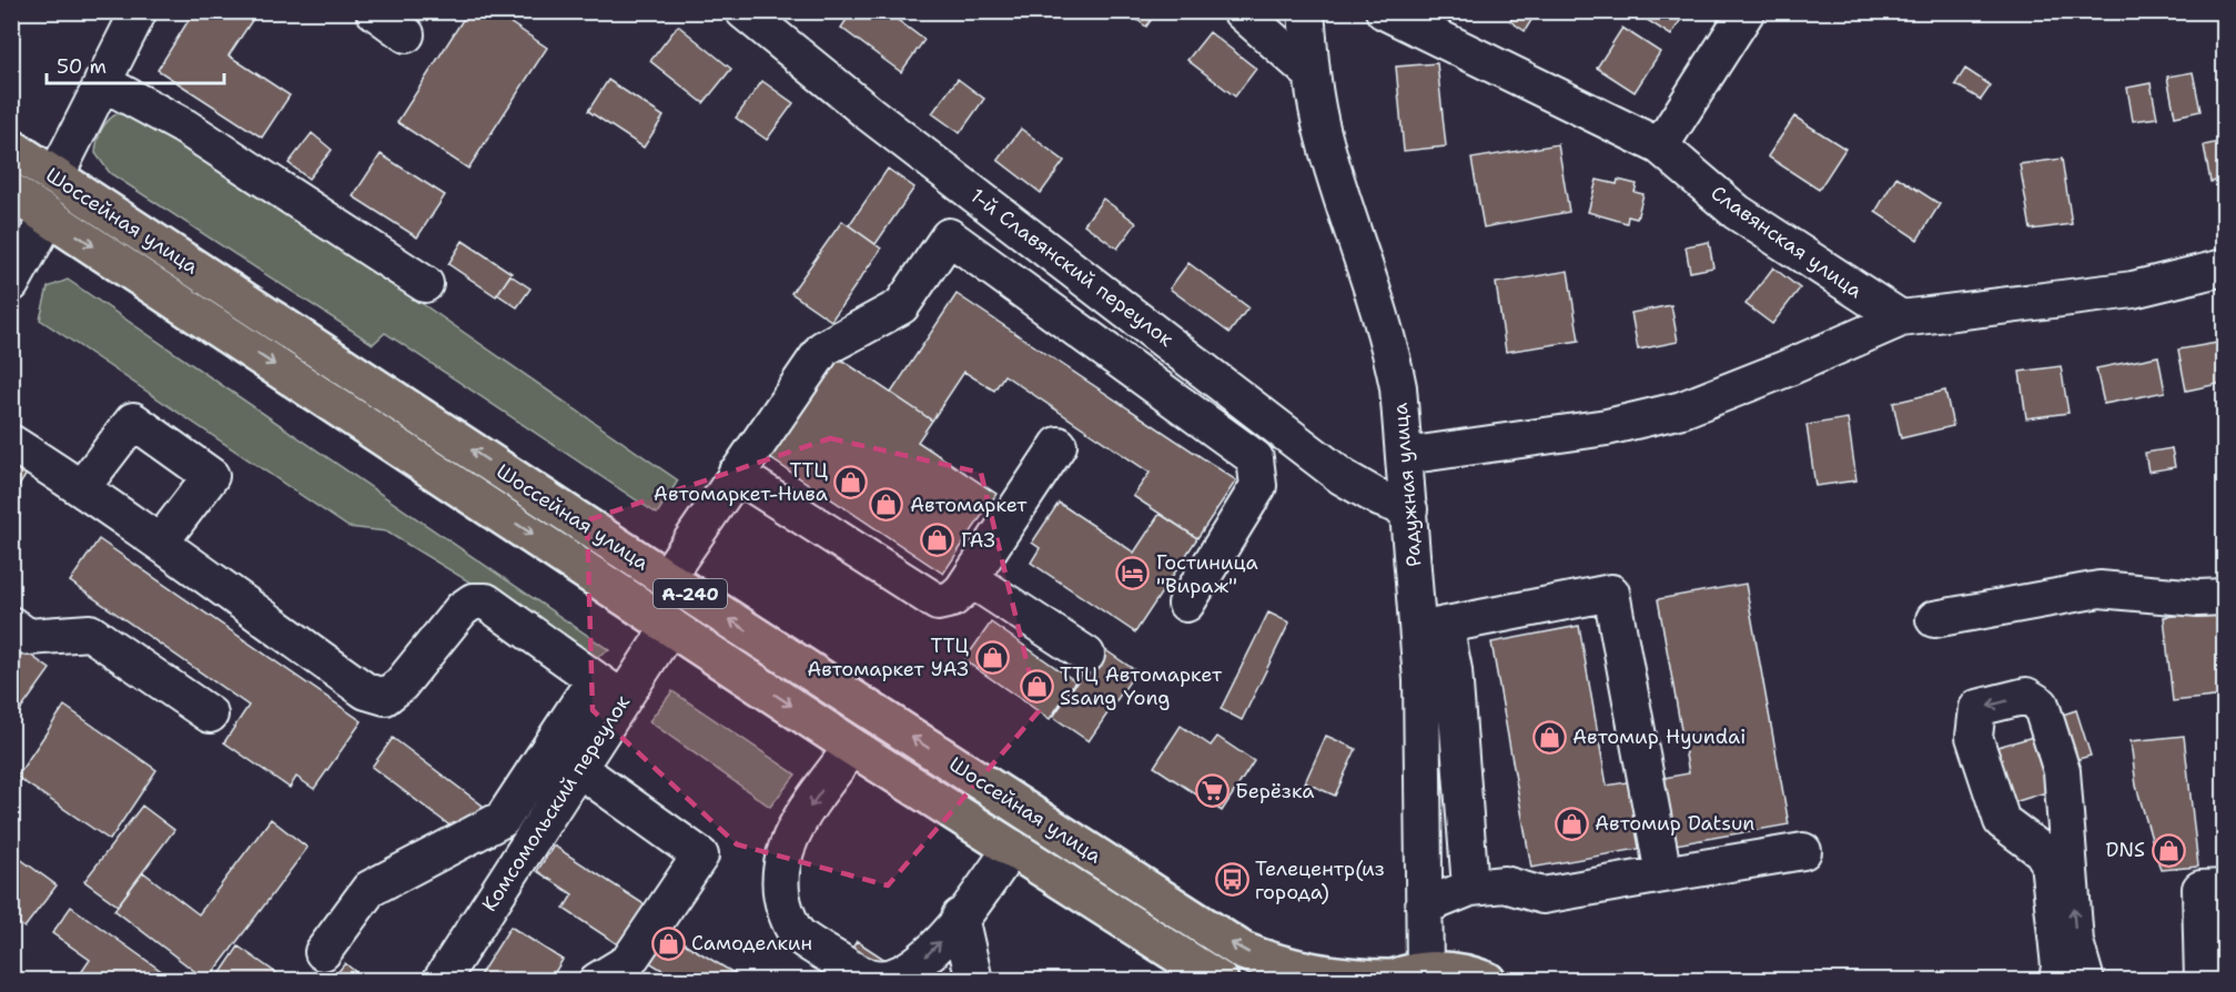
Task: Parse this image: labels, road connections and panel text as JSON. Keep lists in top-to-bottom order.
{
  "streets": {
    "main road": ["Шоссейная улица", "А-240"],
    "street": [
      "Славянская улица",
      "1-й Славянский переулок",
      "Радужная улица",
      "Комсомольский переулок"
    ]
  },
  "crossings": [
    ["Шоссейная улица", "Радужная улица"],
    ["Шоссейная улица", "Комсомольский переулок"],
    ["1-й Славянский переулок", "Радужная улица"]
  ],
  "places": {
    "shop": [
      "ТТЦ Автомаркет-Нива",
      "Автомаркет",
      "ГАЗ",
      "ТТЦ Автомаркет УАЗ",
      "ТТЦ Автомаркет Ssang Yong",
      "Автомир Hyundai",
      "Автомир Datsun",
      "DNS",
      "Самоделкин"
    ],
    "hotel": ["Гостиница \"Вираж\""],
    "supermarket": ["Берёзка"],
    "bus stop": ["Телецентр(из города)"]
  },
  "scale_bar": "50 m"
}
